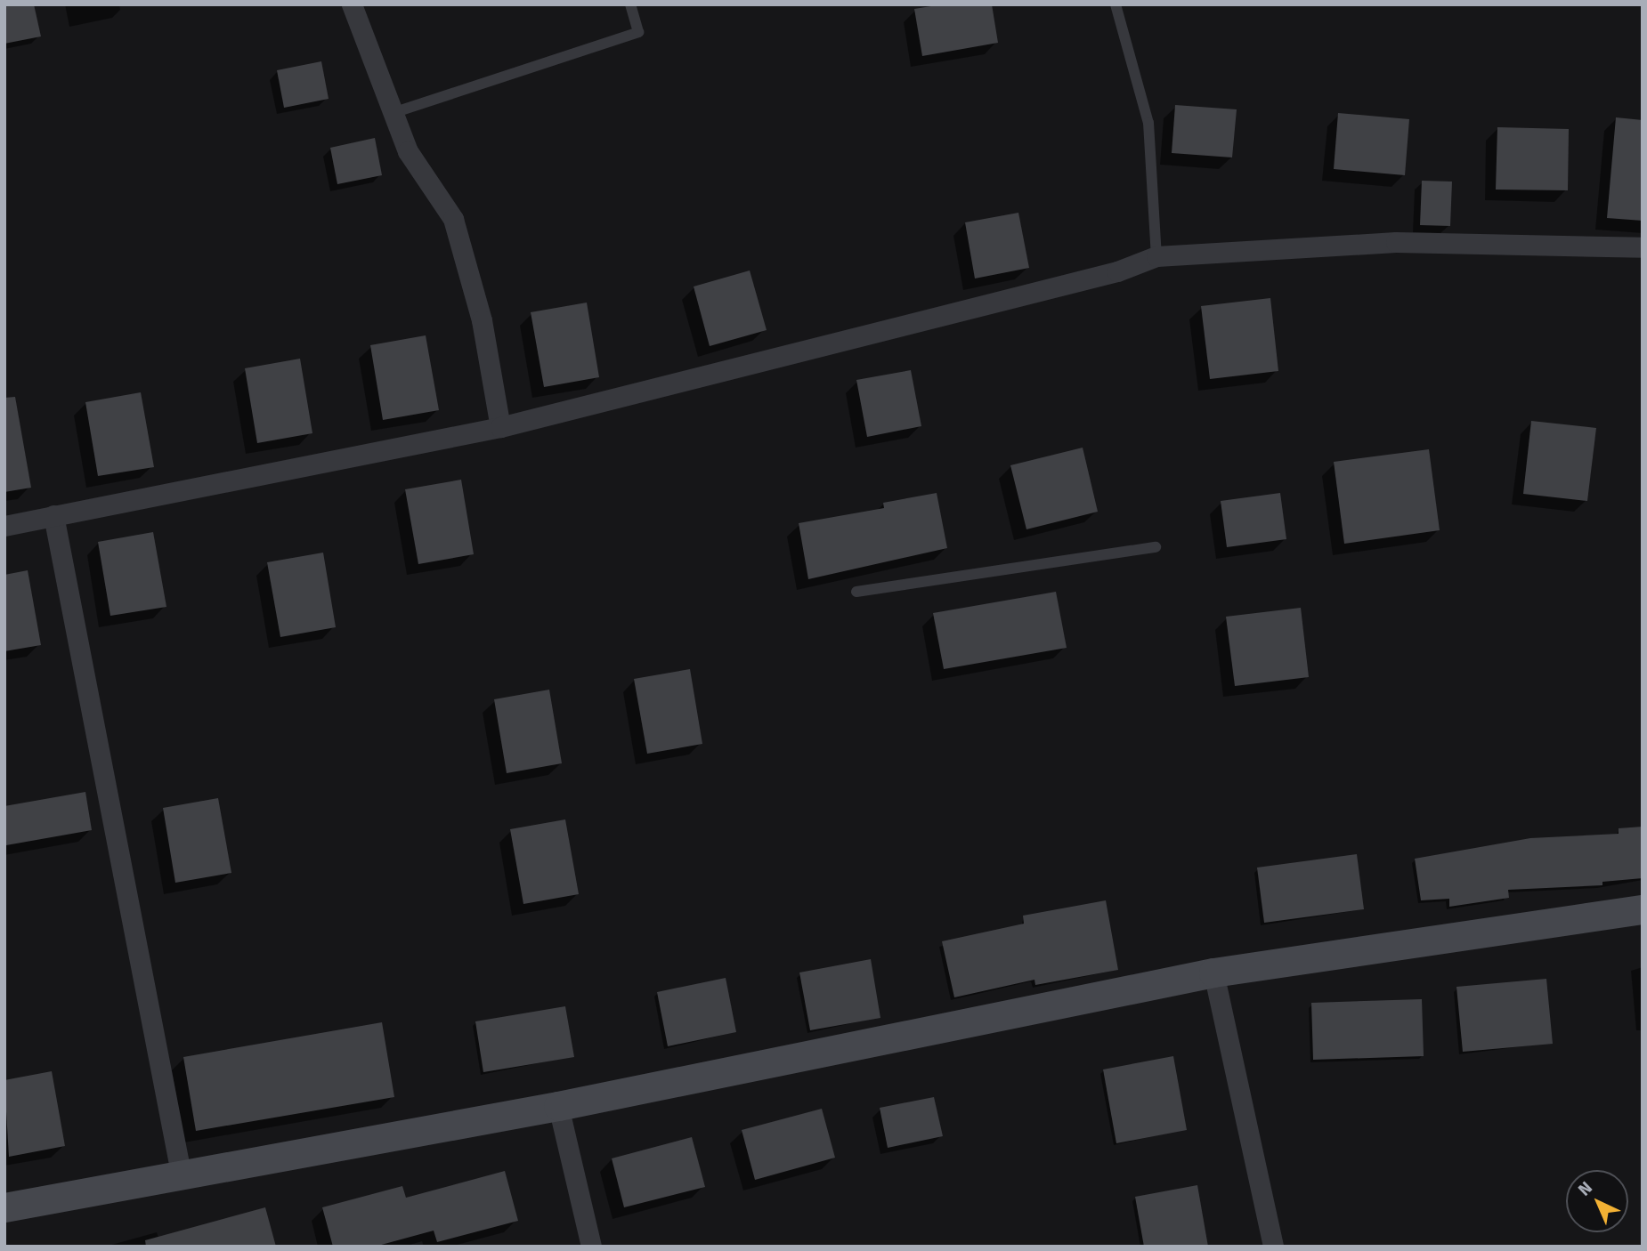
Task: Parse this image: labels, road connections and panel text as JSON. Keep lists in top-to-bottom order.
{
  "north": "top left"
}
